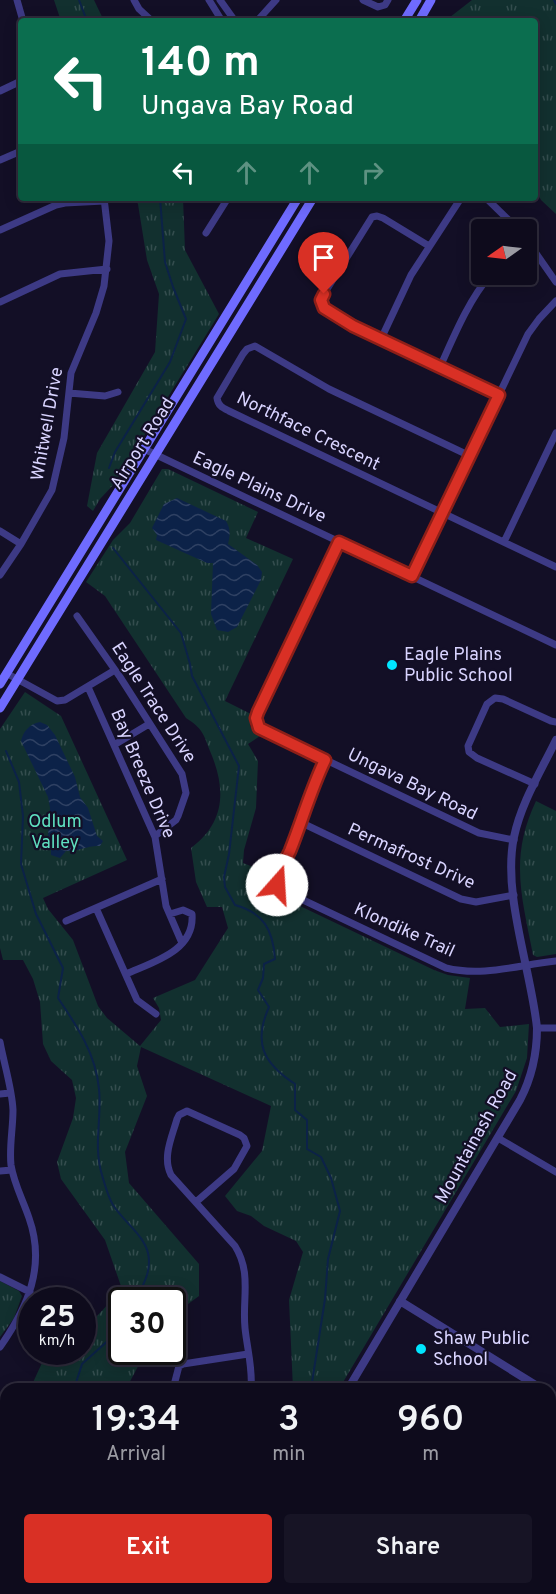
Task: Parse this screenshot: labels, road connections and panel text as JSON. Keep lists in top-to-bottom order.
{
  "streets": {
    "main road": ["Airport Road"],
    "street": [
      "Whitwell Drive",
      "Northface Crescent",
      "Eagle Plains Drive",
      "Eagle Trace Drive",
      "Bay Breeze Drive",
      "Ungava Bay Road",
      "Permafrost Drive",
      "Klondike Trail",
      "Mountainash Road"
    ]
  },
  "crossings": [
    ["Airport Road", "Eagle Plains Drive"],
    ["Eagle Plains Drive", "Ungava Bay Road"],
    ["Eagle Trace Drive", "Bay Breeze Drive"],
    ["Ungava Bay Road", "Mountainash Road"],
    ["Permafrost Drive", "Klondike Trail"],
    ["Permafrost Drive", "Mountainash Road"],
    ["Klondike Trail", "Mountainash Road"]
  ],
  "parks": ["Odlum Valley"],
  "places": ["Eagle Plains Public School", "Shaw Public School"],
  "north": "left",
  "page": {
    "turn": ["140 m", "Ungava Bay Road"],
    "speed": "25 km/h",
    "limit": "30",
    "eta": [
      "19:34",
      "Arrival",
      "3",
      "min",
      "960",
      "m"
    ],
    "buttons": ["Exit", "Share"]
  }
}
